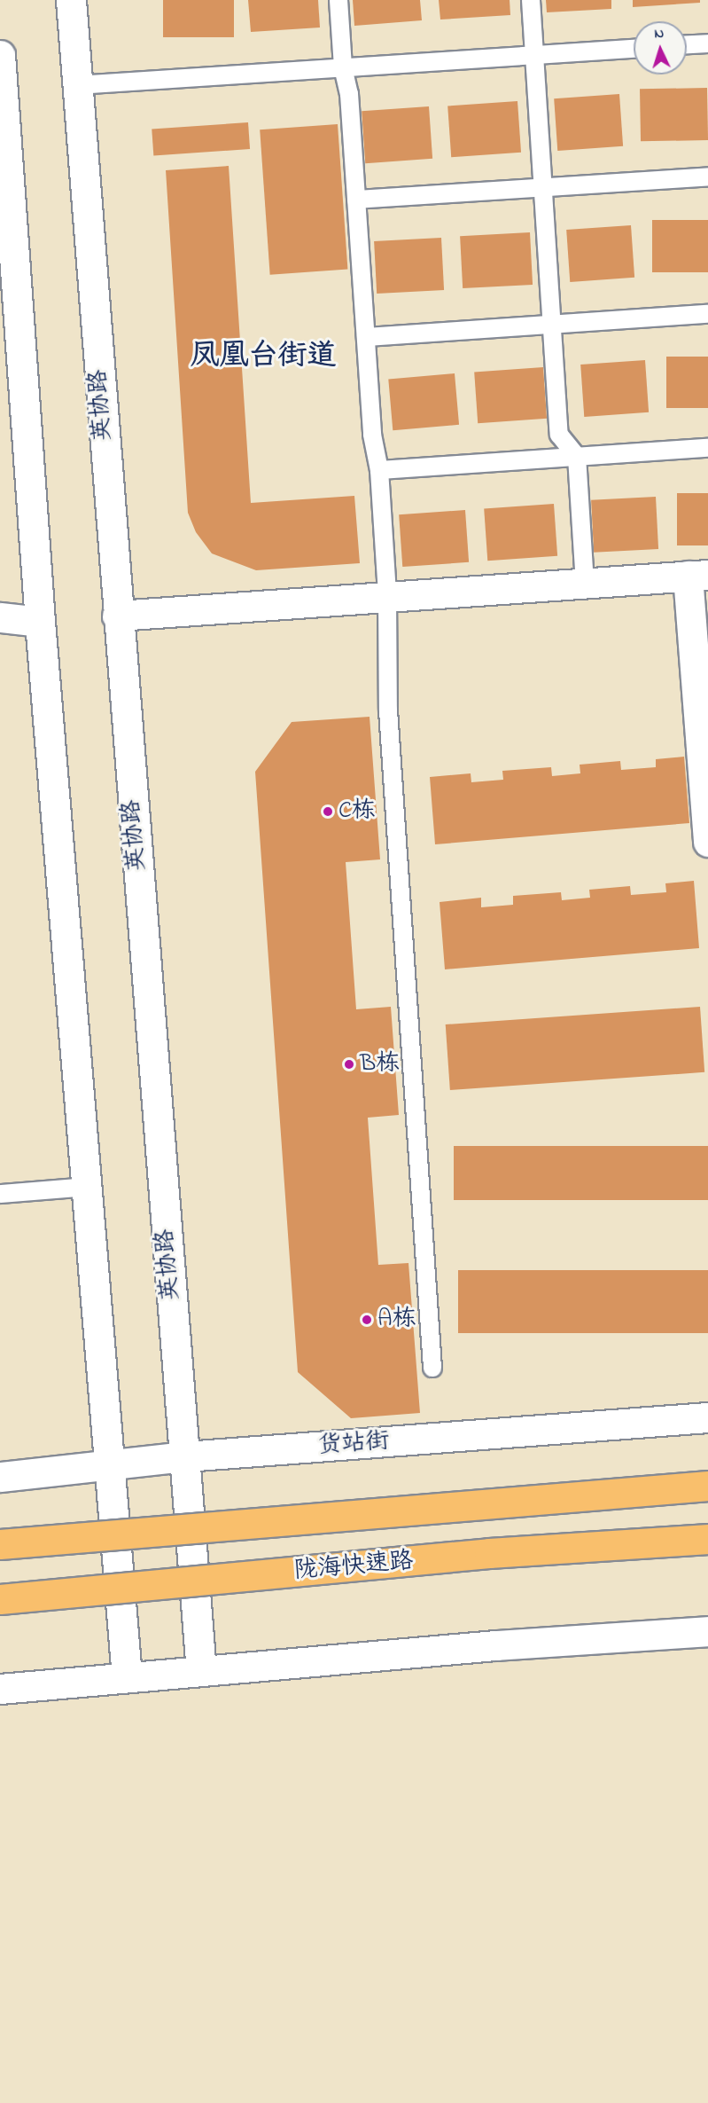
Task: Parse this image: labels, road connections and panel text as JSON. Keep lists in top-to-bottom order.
{
  "streets": {
    "highway": ["陇海快速路"],
    "street": ["英协路", "货站街"]
  },
  "crossings": [
    ["英协路", "货站街"]
  ],
  "districts": ["凤凰台街道"],
  "places": ["C栋", "B栋", "A栋"],
  "north": "top"
}
